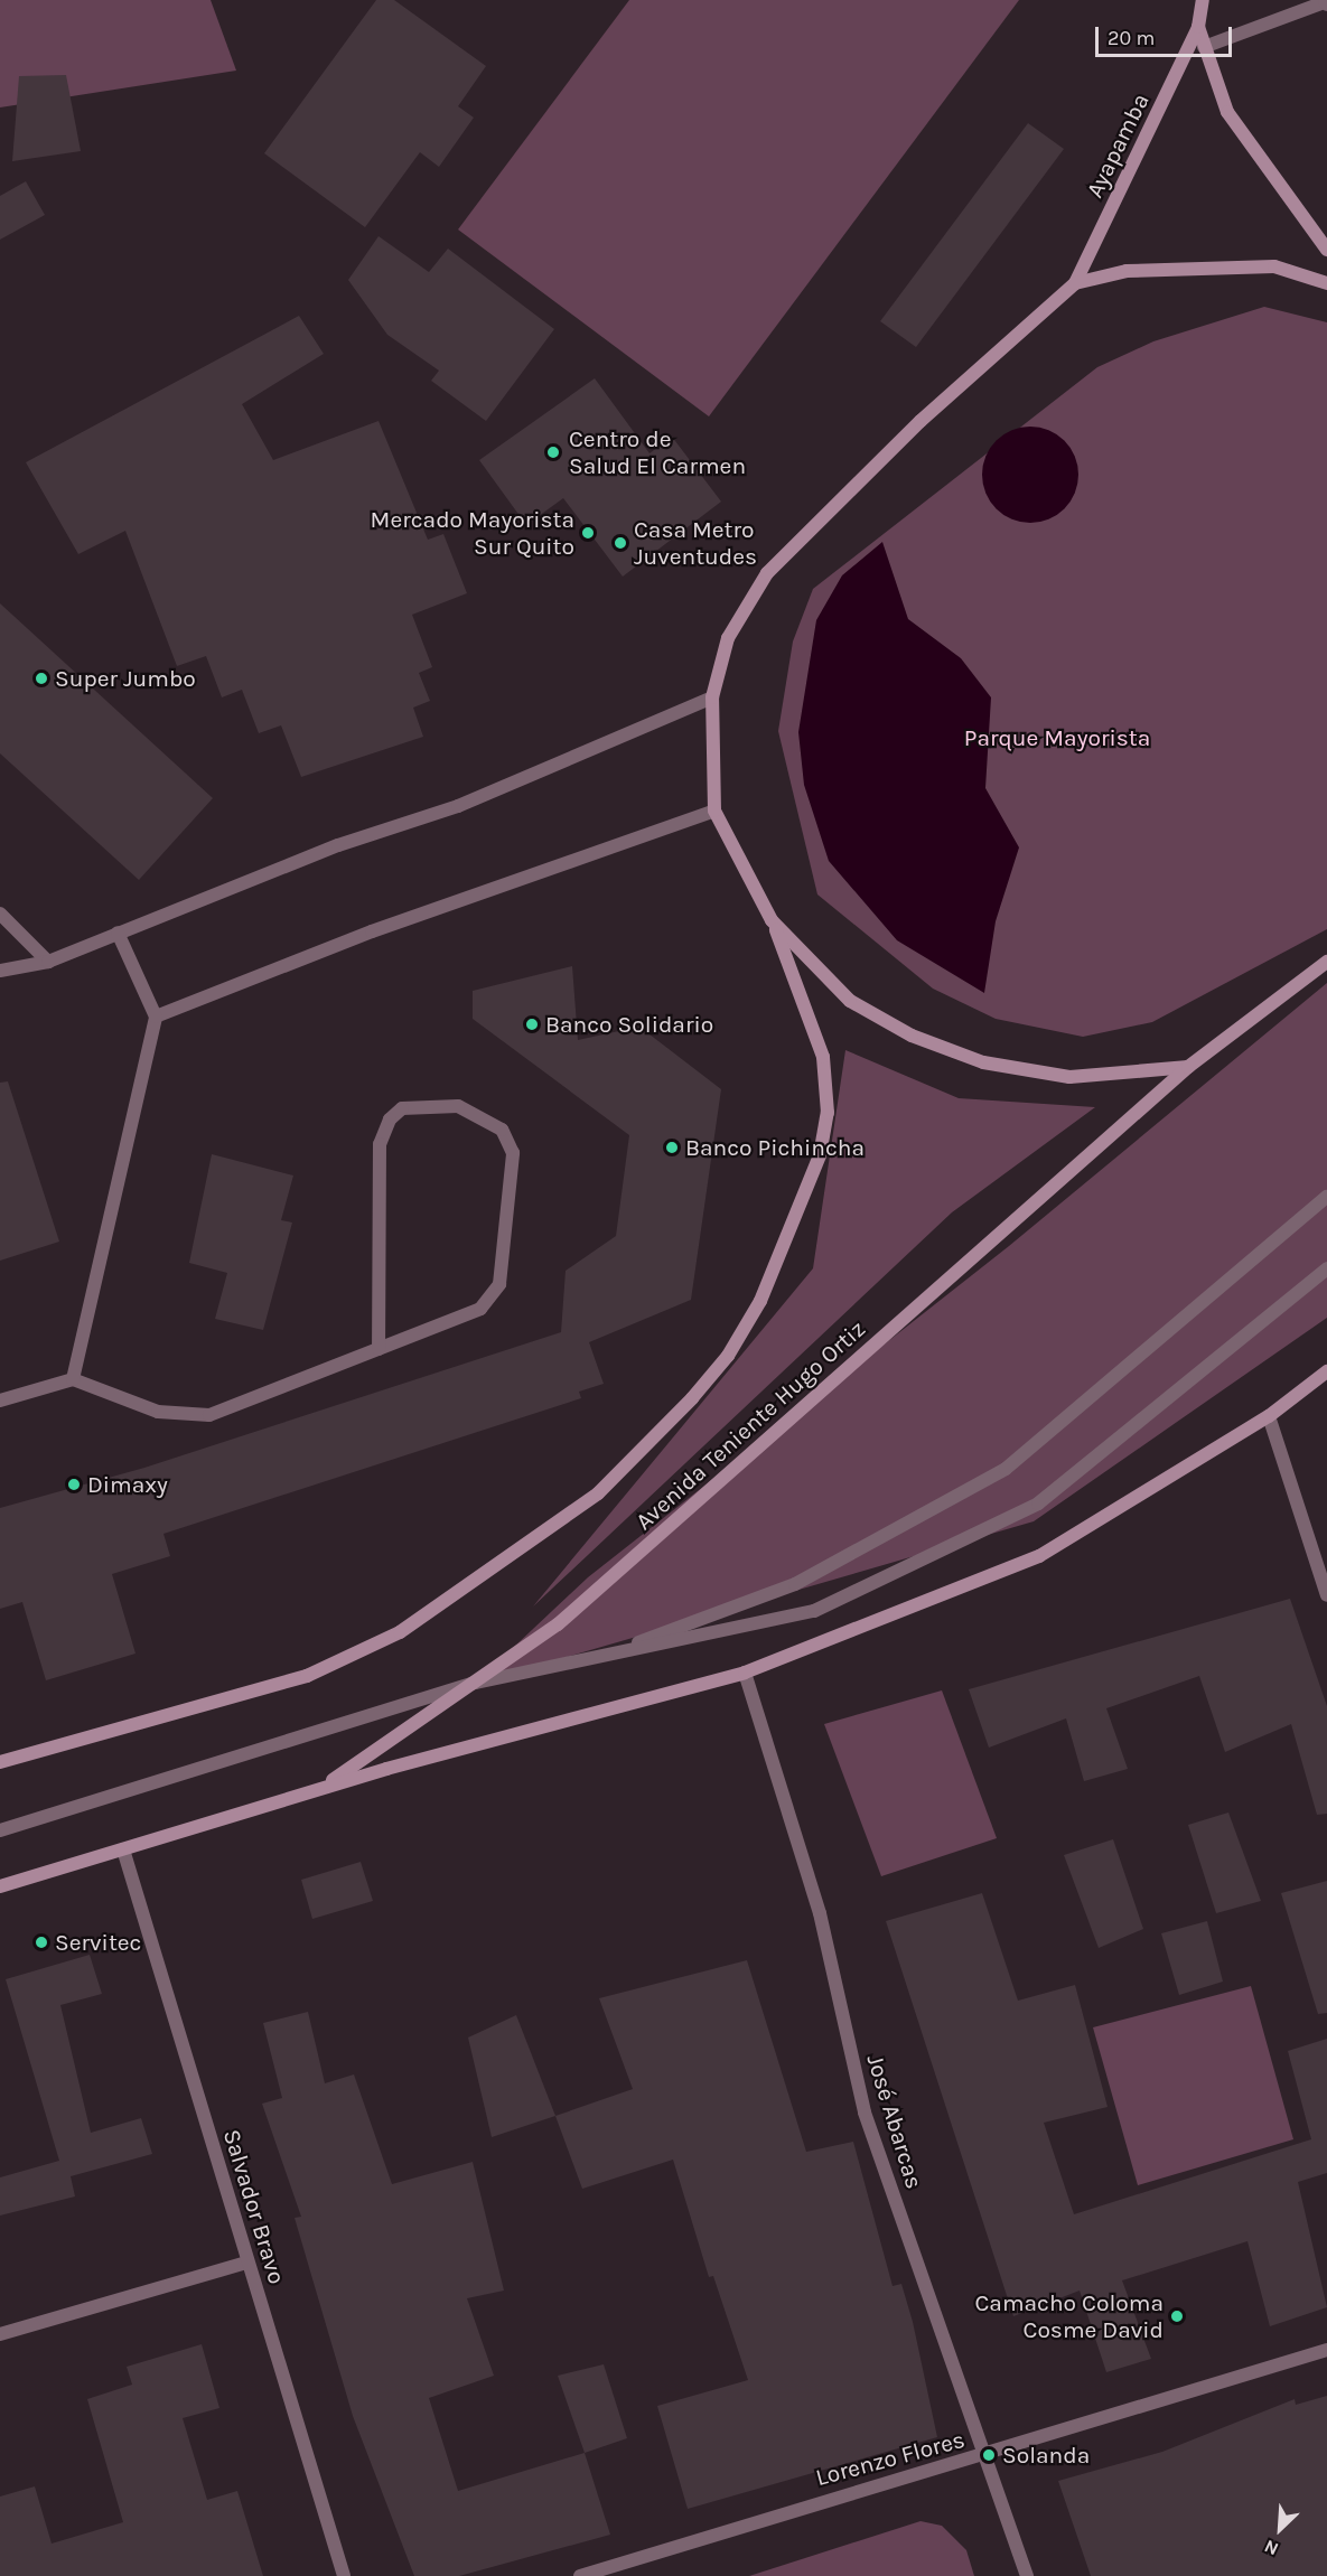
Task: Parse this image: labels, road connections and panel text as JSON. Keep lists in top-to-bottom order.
{
  "streets": {
    "main road": ["Ayapamba", "Avenida Teniente Hugo Ortiz"],
    "street": ["José Abarcas", "Salvador Bravo", "Lorenzo Flores"]
  },
  "crossings": [
    ["Avenida Teniente Hugo Ortiz", "José Abarcas"],
    ["Avenida Teniente Hugo Ortiz", "Salvador Bravo"],
    ["José Abarcas", "Lorenzo Flores"]
  ],
  "parks": ["Parque Mayorista"],
  "places": [
    "Centro de Salud El Carmen",
    "Mercado Mayorista Sur Quito",
    "Casa Metro Juventudes",
    "Super Jumbo",
    "Banco Solidario",
    "Banco Pichincha",
    "Dimaxy",
    "Servitec",
    "Camacho Coloma Cosme David",
    "Solanda"
  ],
  "scale_bar": "20 m",
  "north": "bottom left"
}
